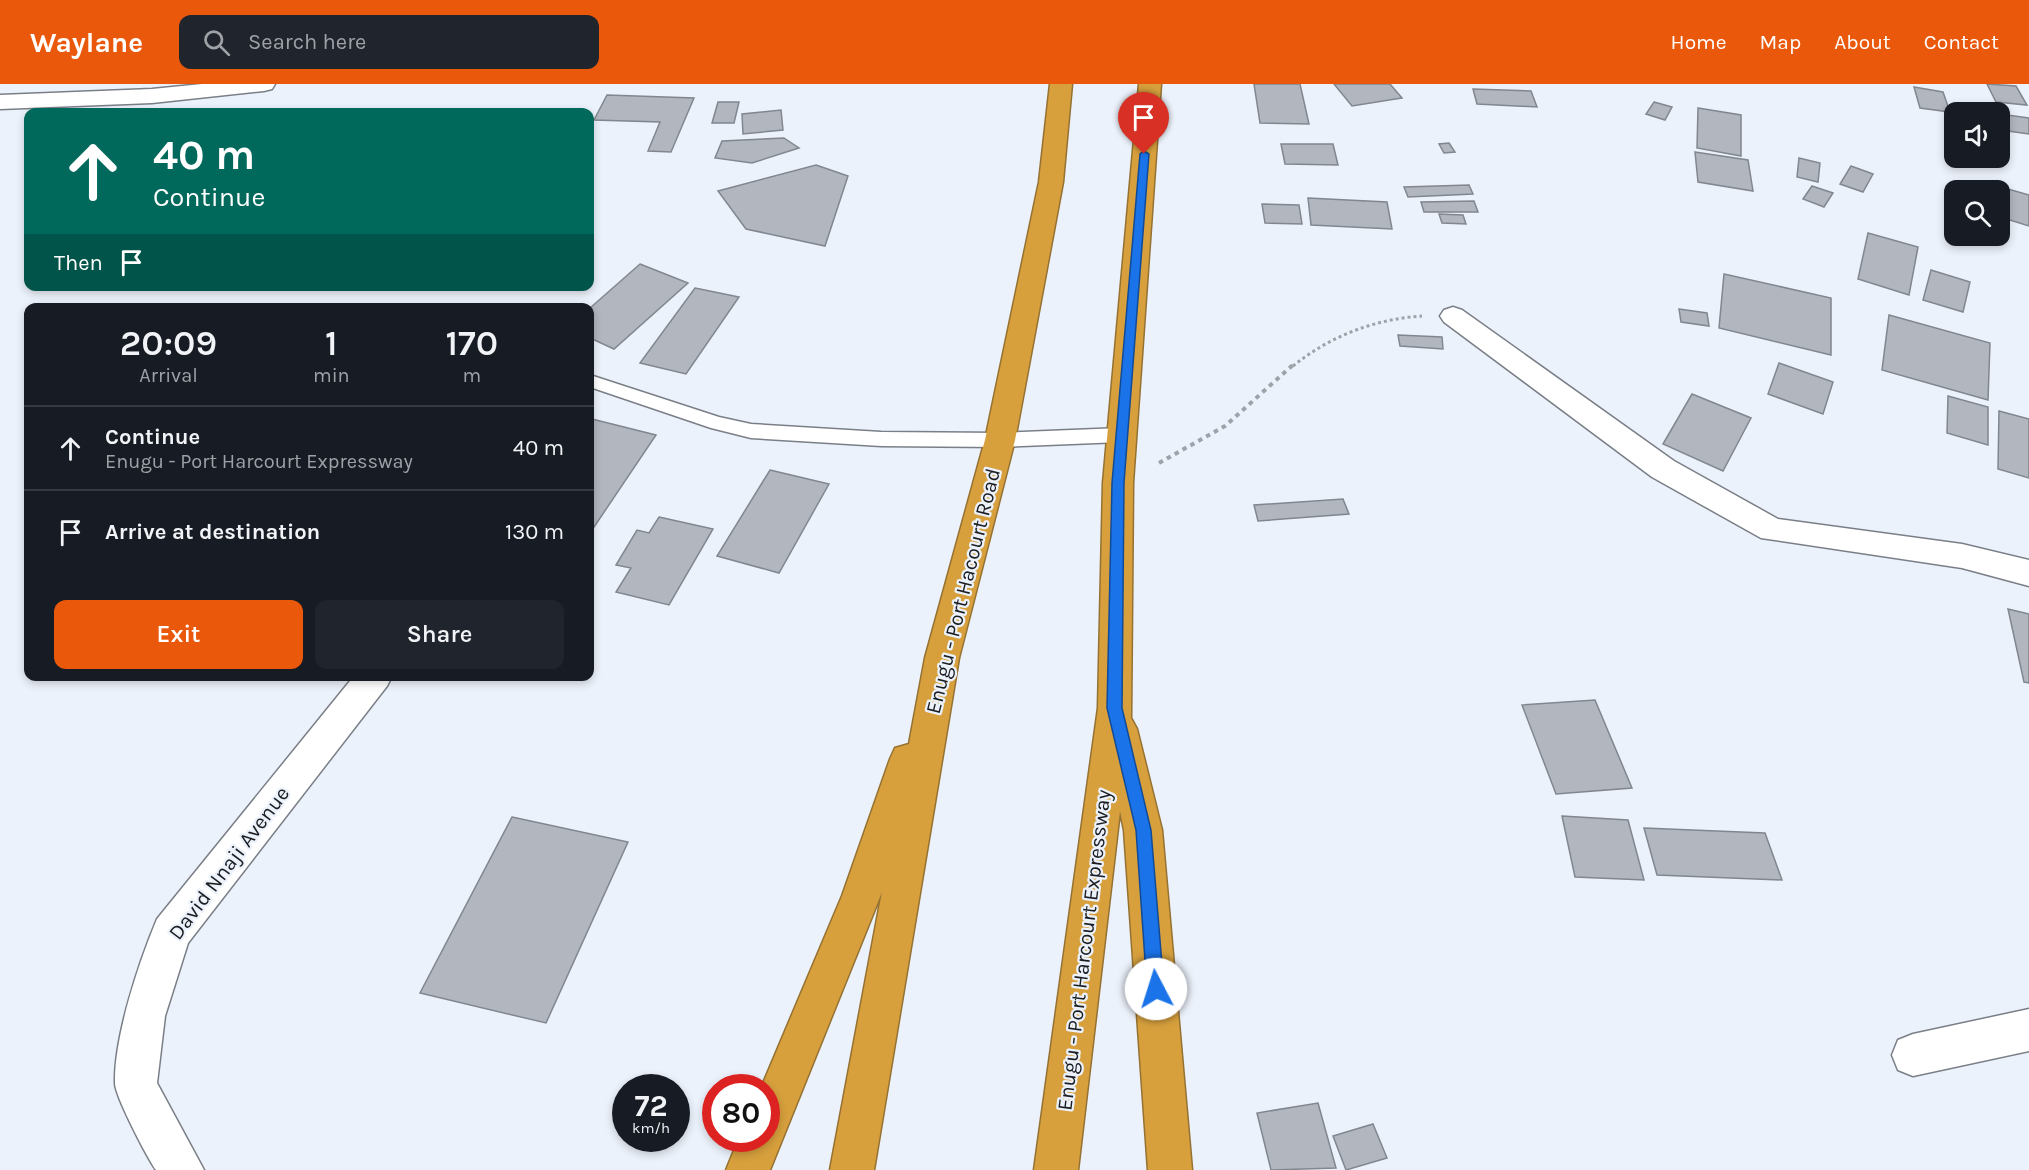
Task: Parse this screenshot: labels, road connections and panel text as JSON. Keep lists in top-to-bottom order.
{
  "streets": {
    "highway": ["Enugu - Port Hacourt Road", "Enugu - Port Harcourt Expressway"],
    "street": ["David Nnaji Avenue"]
  },
  "page": {
    "header": "Waylane",
    "search": "Search here",
    "nav": [
      "Home",
      "Map",
      "About",
      "Contact"
    ],
    "turn": ["40 m", "Continue"],
    "then": "Then",
    "eta": [
      "20:09",
      "Arrival",
      "1",
      "min",
      "170",
      "m"
    ],
    "list": [
      {
        "name": "Continue",
        "note": "Enugu - Port Harcourt Expressway",
        "value": "40 m"
      },
      {
        "name": "Arrive at destination",
        "value": "130 m"
      }
    ],
    "buttons": ["Exit", "Share"],
    "speed": "72 km/h",
    "limit": "80"
  }
}
